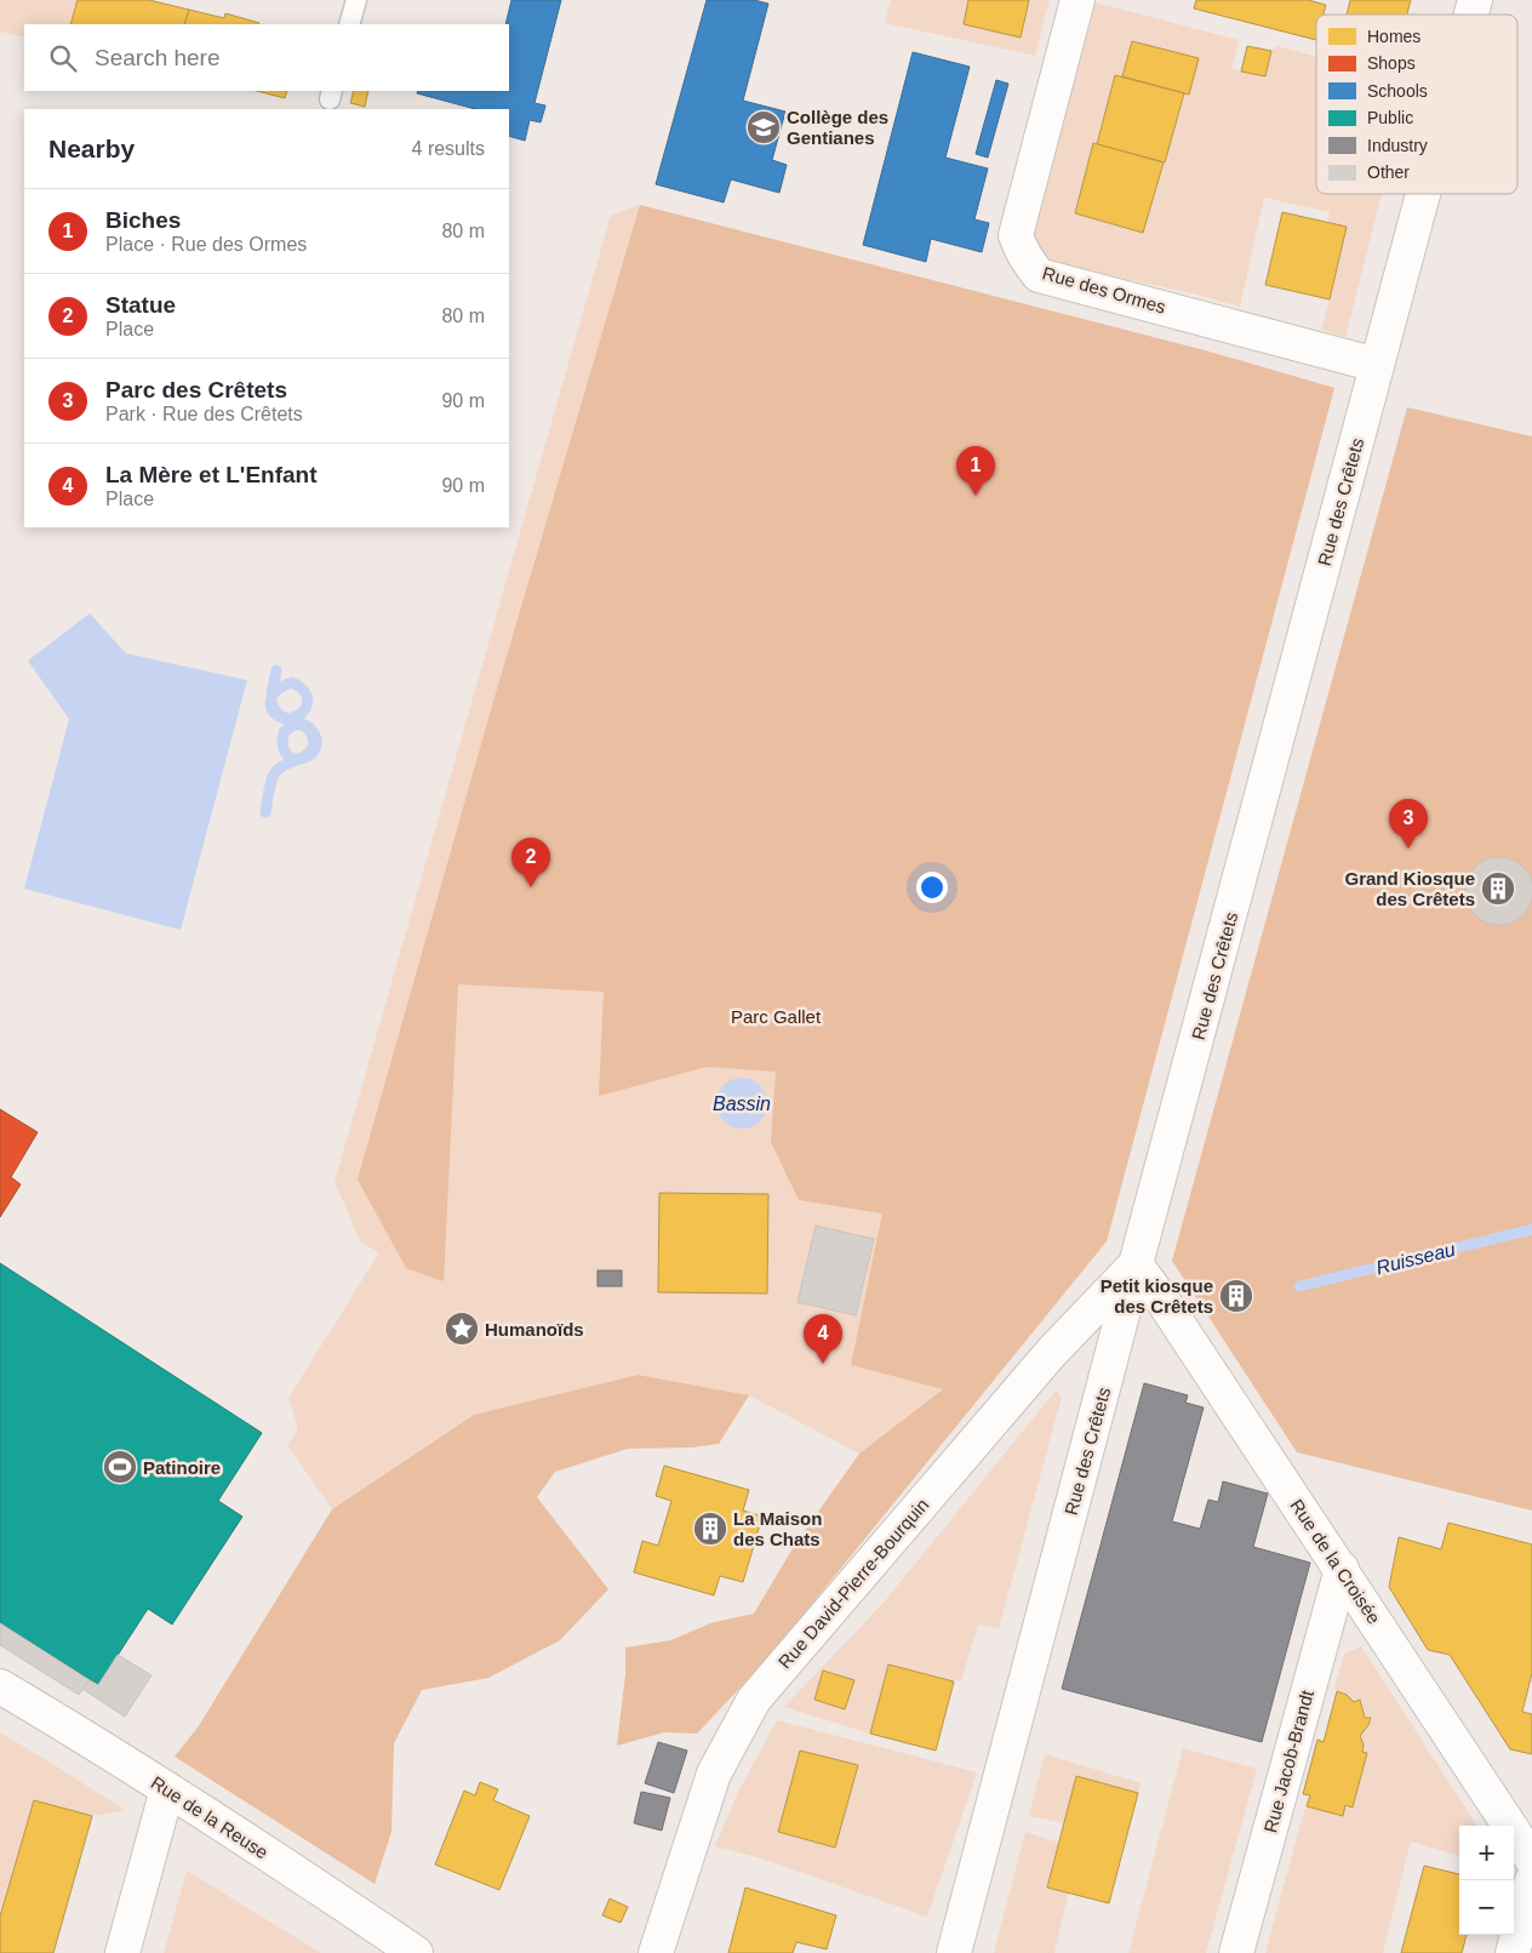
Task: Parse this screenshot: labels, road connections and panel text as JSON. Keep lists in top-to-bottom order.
{
  "streets": {
    "street": [
      "Rue des Ormes",
      "Rue des Crêtets",
      "Rue de la Croisée",
      "Rue David-Pierre-Bourquin",
      "Rue Jacob-Brandt",
      "Rue de la Reuse"
    ]
  },
  "crossings": [
    ["Rue des Ormes", "Rue des Crêtets"],
    ["Rue des Crêtets", "Rue de la Croisée"],
    ["Rue des Crêtets", "Rue David-Pierre-Bourquin"],
    ["Rue de la Croisée", "Rue David-Pierre-Bourquin"],
    ["Rue de la Croisée", "Rue Jacob-Brandt"]
  ],
  "water": ["Bassin", "Ruisseau"],
  "parks": ["Parc Gallet"],
  "places": {
    "school or university": ["Collège des Gentianes"],
    "building": ["Grand Kiosque des Crêtets", "Petit kiosque des Crêtets", "La Maison des Chats"],
    "place": ["Humanoïds"],
    "sports": ["Patinoire"]
  },
  "legend": [
    "Homes",
    "Shops",
    "Schools",
    "Public",
    "Industry",
    "Other"
  ],
  "page": {
    "search": "Search here",
    "heading": ["Nearby", "4 results"],
    "list": [
      {
        "mark": "1",
        "name": "Biches",
        "note": "Place · Rue des Ormes",
        "value": "80 m"
      },
      {
        "mark": "2",
        "name": "Statue",
        "note": "Place",
        "value": "80 m"
      },
      {
        "mark": "3",
        "name": "Parc des Crêtets",
        "note": "Park · Rue des Crêtets",
        "value": "90 m"
      },
      {
        "mark": "4",
        "name": "La Mère et L'Enfant",
        "note": "Place",
        "value": "90 m"
      }
    ],
    "pins": [
      "1",
      "3",
      "2",
      "4"
    ],
    "map_buttons": ["+", "−"]
  }
}
